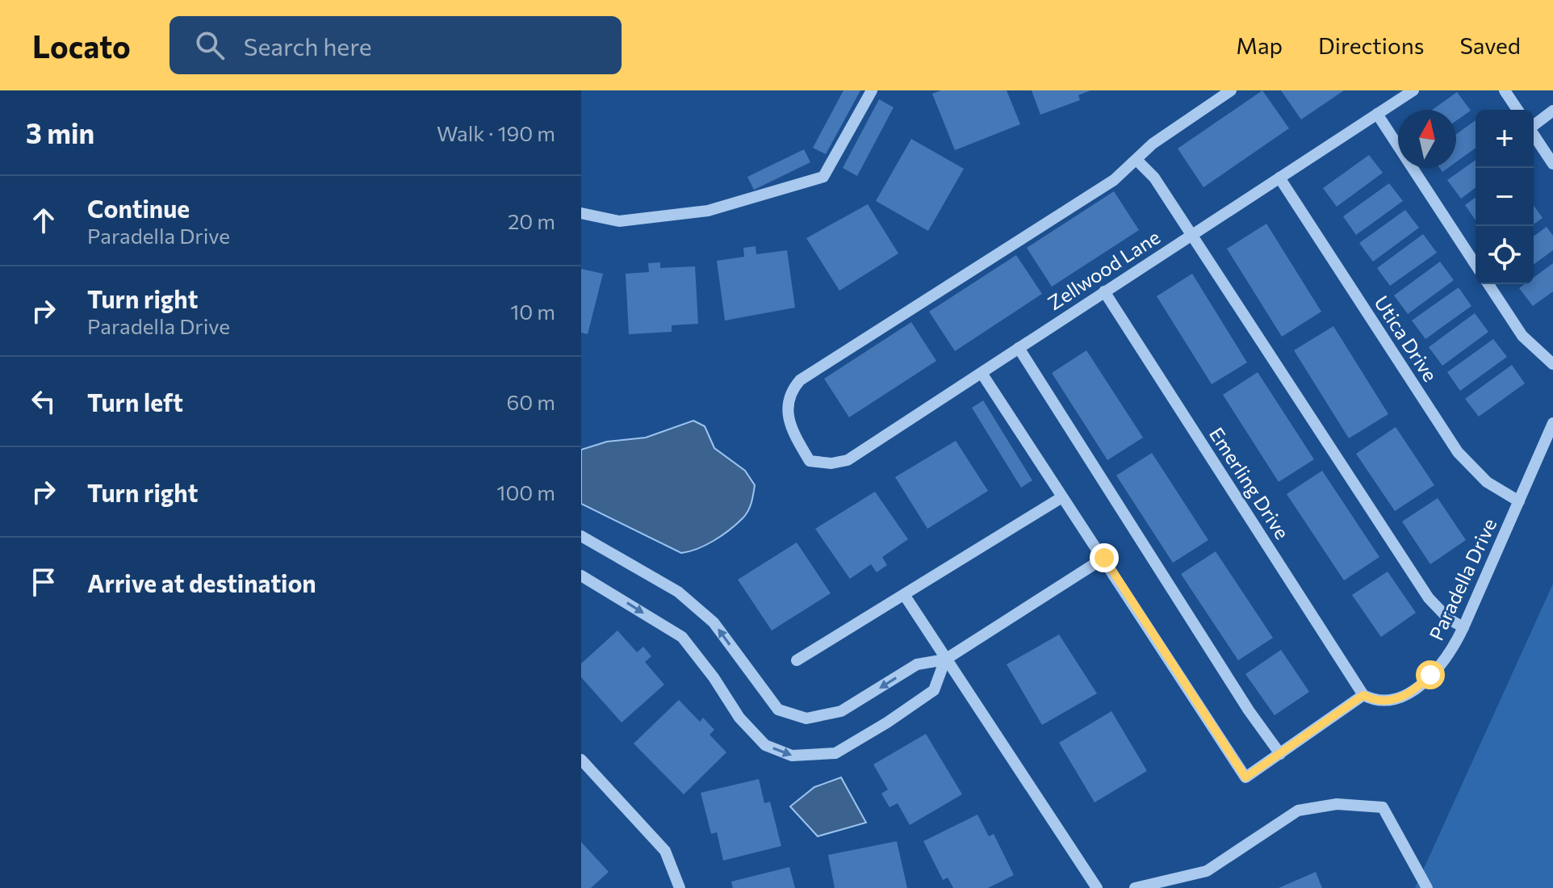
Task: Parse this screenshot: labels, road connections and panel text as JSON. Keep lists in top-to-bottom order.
{
  "streets": {
    "street": [
      "Zellwood Lane",
      "Utica Drive",
      "Emerling Drive",
      "Paradella Drive"
    ]
  },
  "crossings": [
    ["Zellwood Lane", "Utica Drive"],
    ["Zellwood Lane", "Emerling Drive"],
    ["Utica Drive", "Paradella Drive"],
    ["Emerling Drive", "Paradella Drive"]
  ],
  "north": "top",
  "page": {
    "header": "Locato",
    "search": "Search here",
    "nav": ["Map", "Directions", "Saved"],
    "heading": ["3 min", "Walk · 190 m"],
    "map_buttons": ["+", "−"],
    "list": [
      ["Continue", "Paradella Drive", "20 m"],
      ["Turn right", "Paradella Drive", "10 m"],
      ["Turn left", "60 m"],
      ["Turn right", "100 m"],
      "Arrive at destination"
    ]
  }
}
